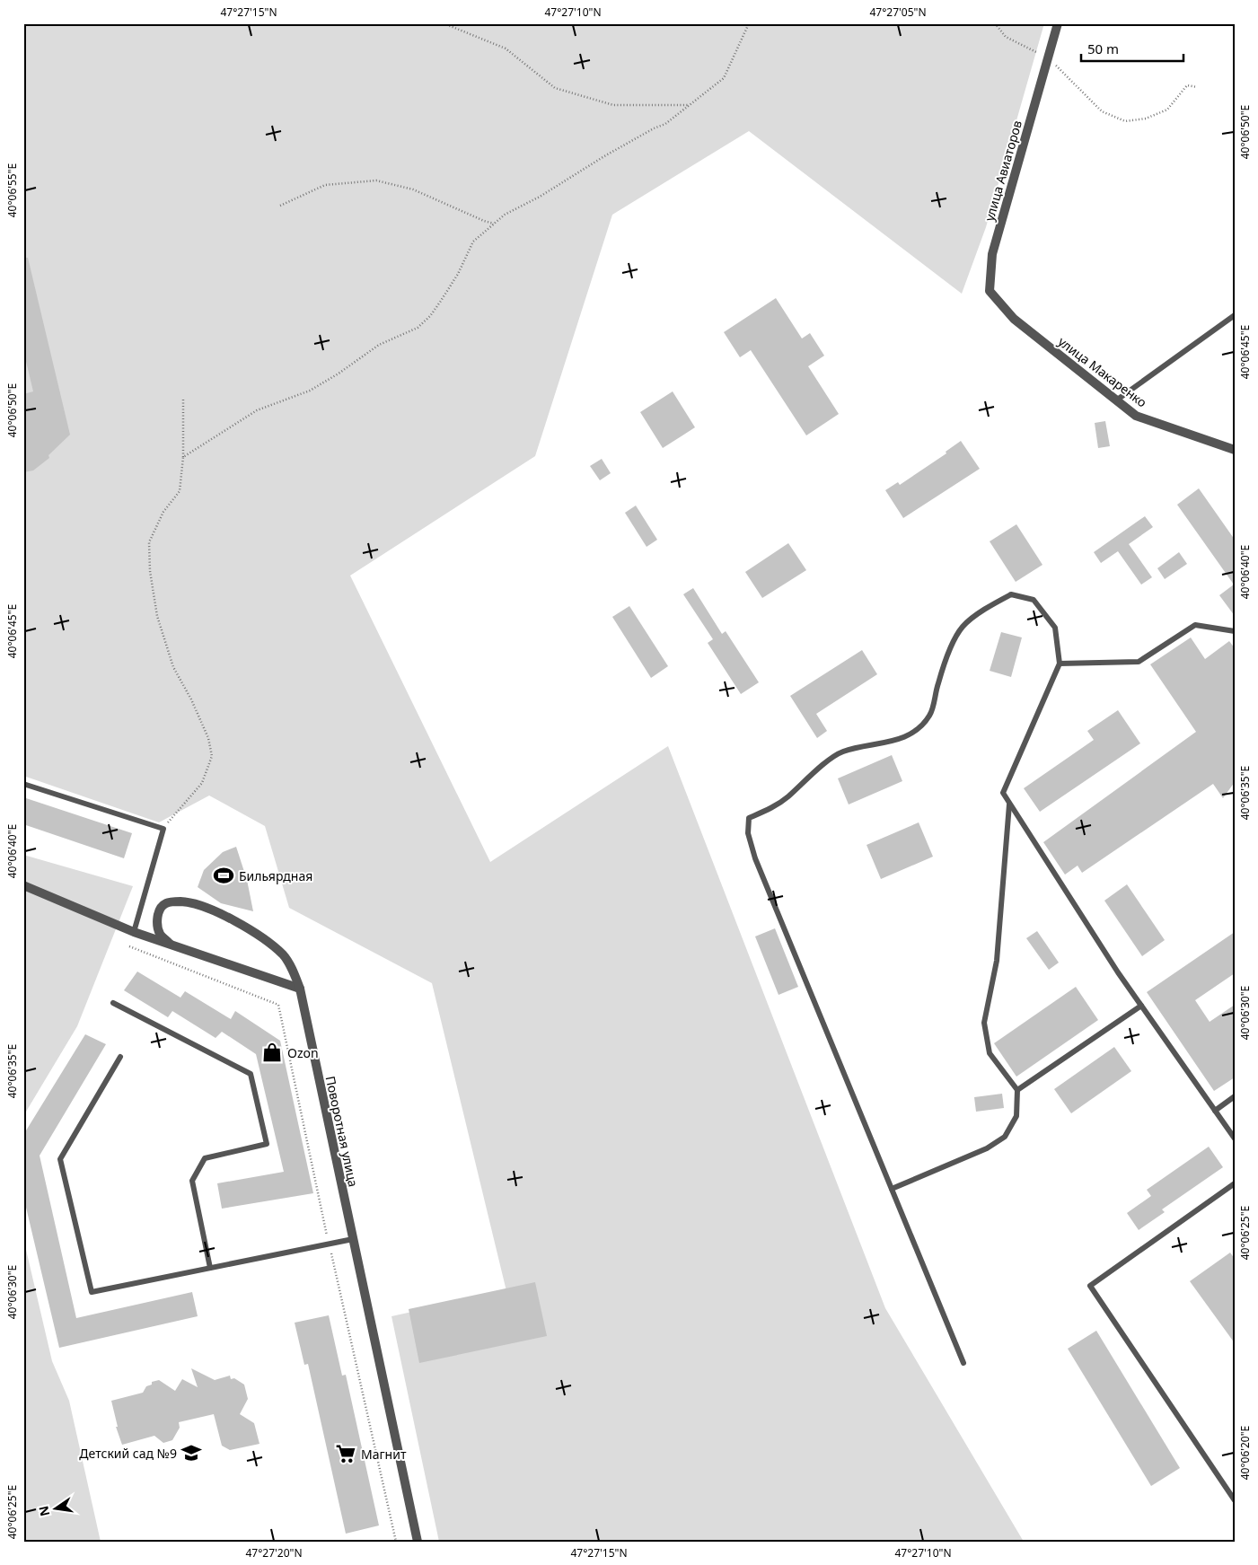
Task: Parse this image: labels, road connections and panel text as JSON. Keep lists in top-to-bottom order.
{
  "streets": {
    "street": ["улица Авиаторов", "улица Макаренко", "Поворотная улица"]
  },
  "crossings": [
    ["улица Авиаторов", "улица Макаренко"]
  ],
  "places": {
    "sports": ["Бильярдная"],
    "shop": ["Ozon"],
    "school or university": ["Детский сад №9"],
    "supermarket": ["Магнит"]
  },
  "scale_bar": "50 m",
  "north": "left",
  "coordinates": [
    "47°27'15\"N",
    "47°27'10\"N",
    "47°27'05\"N",
    "40°06'50\"E",
    "40°06'55\"E",
    "40°06'45\"E",
    "40°06'40\"E",
    "40°06'35\"E",
    "40°06'30\"E",
    "40°06'25\"E",
    "40°06'20\"E",
    "47°27'20\"N"
  ]
}
